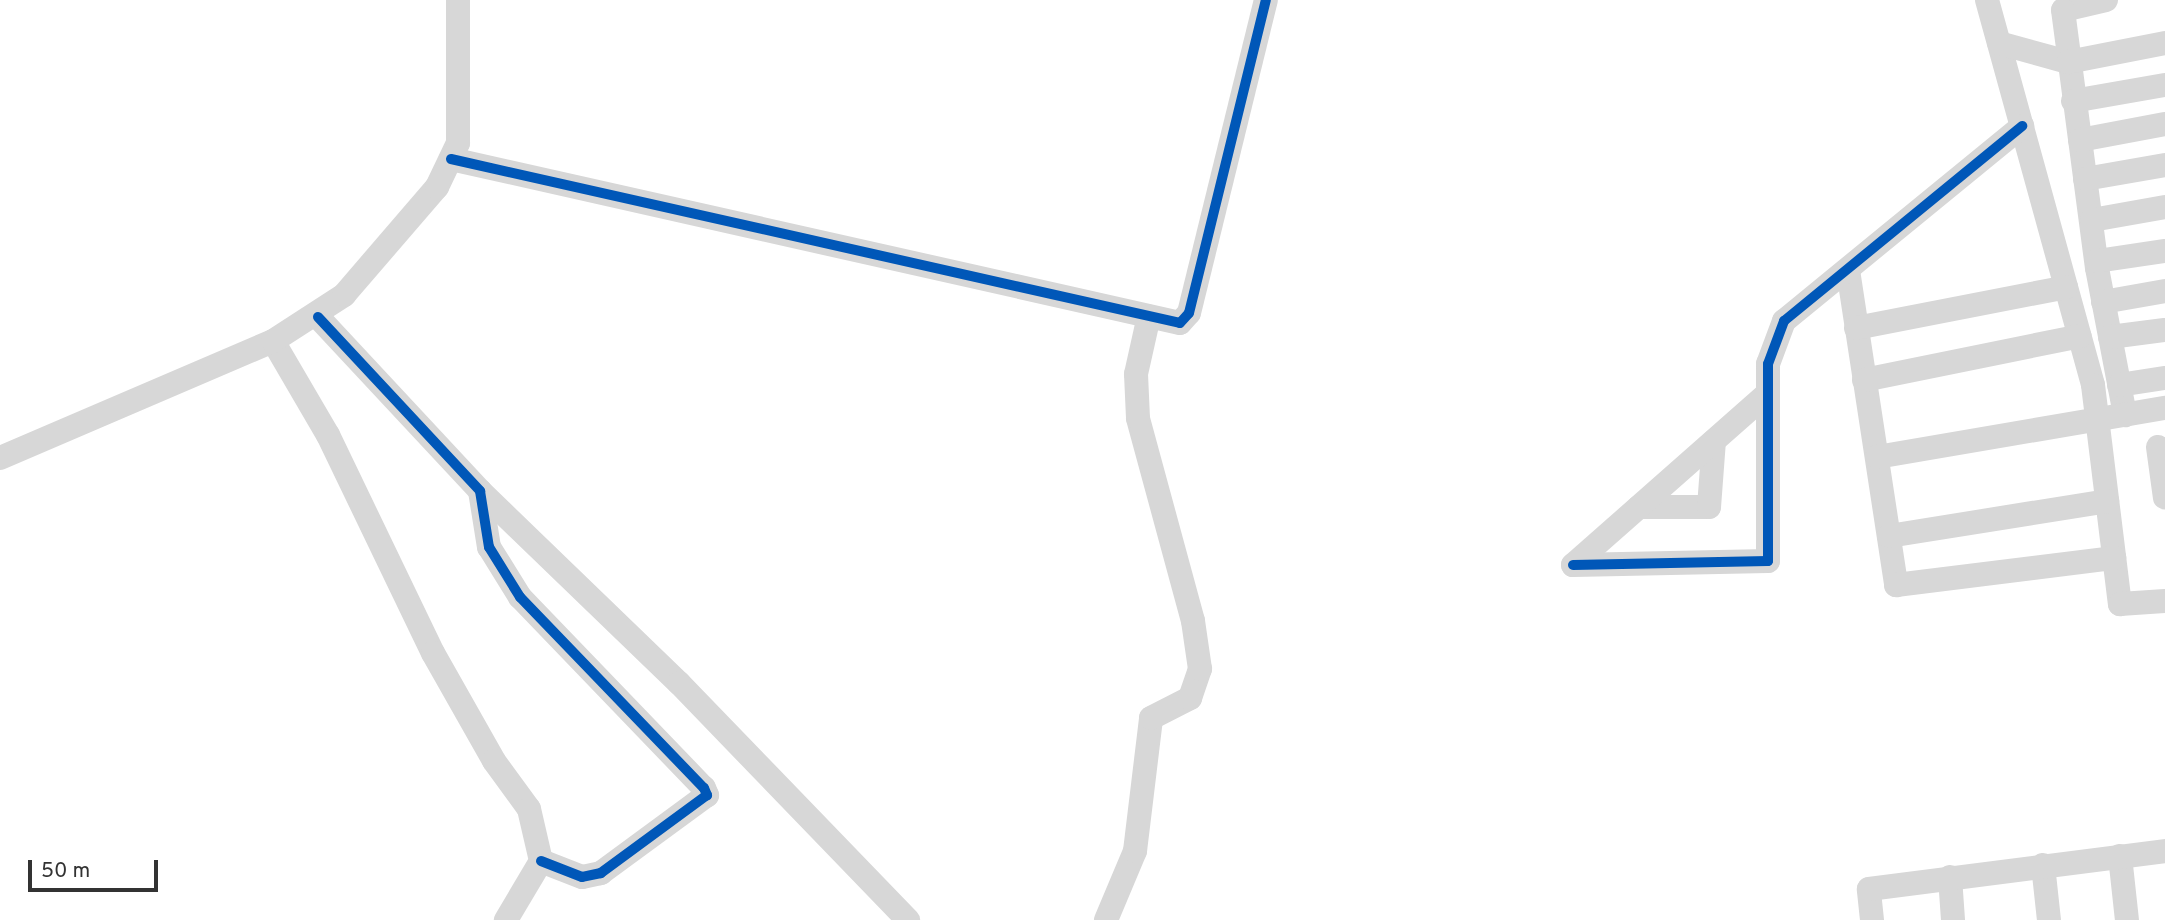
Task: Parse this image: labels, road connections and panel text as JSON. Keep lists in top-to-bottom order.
{
  "scale_bar": "50 m"
}
